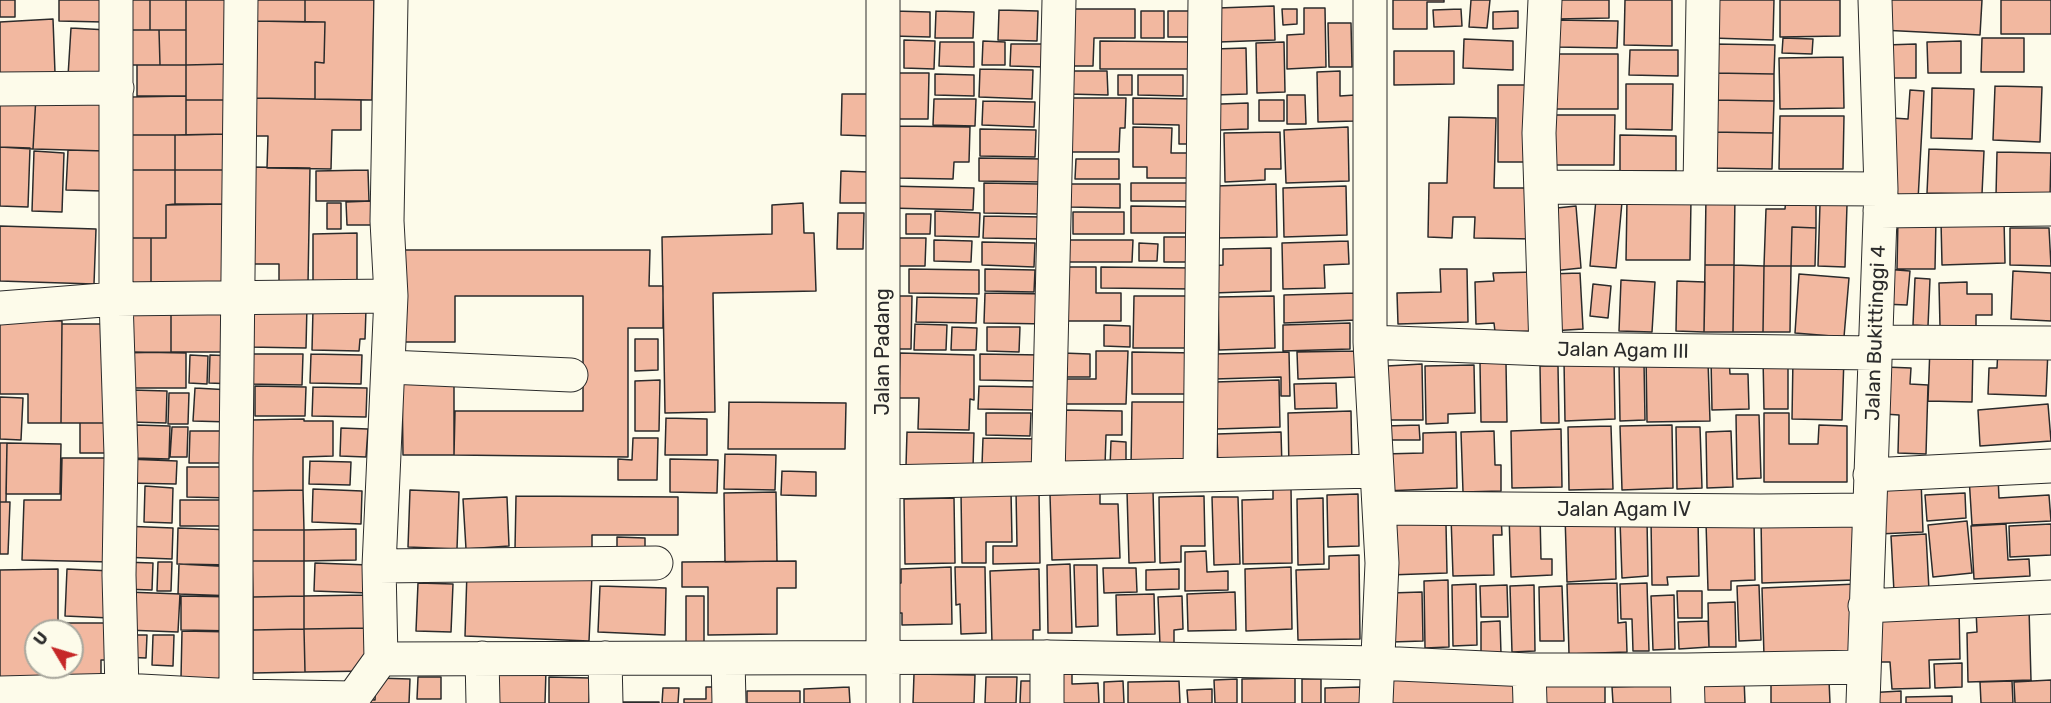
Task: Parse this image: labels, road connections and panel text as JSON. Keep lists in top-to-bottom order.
{
  "streets": {
    "street": [
      "Jalan Bukittinggi 4",
      "Jalan Agam III",
      "Jalan Padang",
      "Jalan Agam IV"
    ]
  },
  "crossings": [
    ["Jalan Bukittinggi 4", "Jalan Agam III"],
    ["Jalan Bukittinggi 4", "Jalan Agam IV"]
  ],
  "north": "top left"
}
